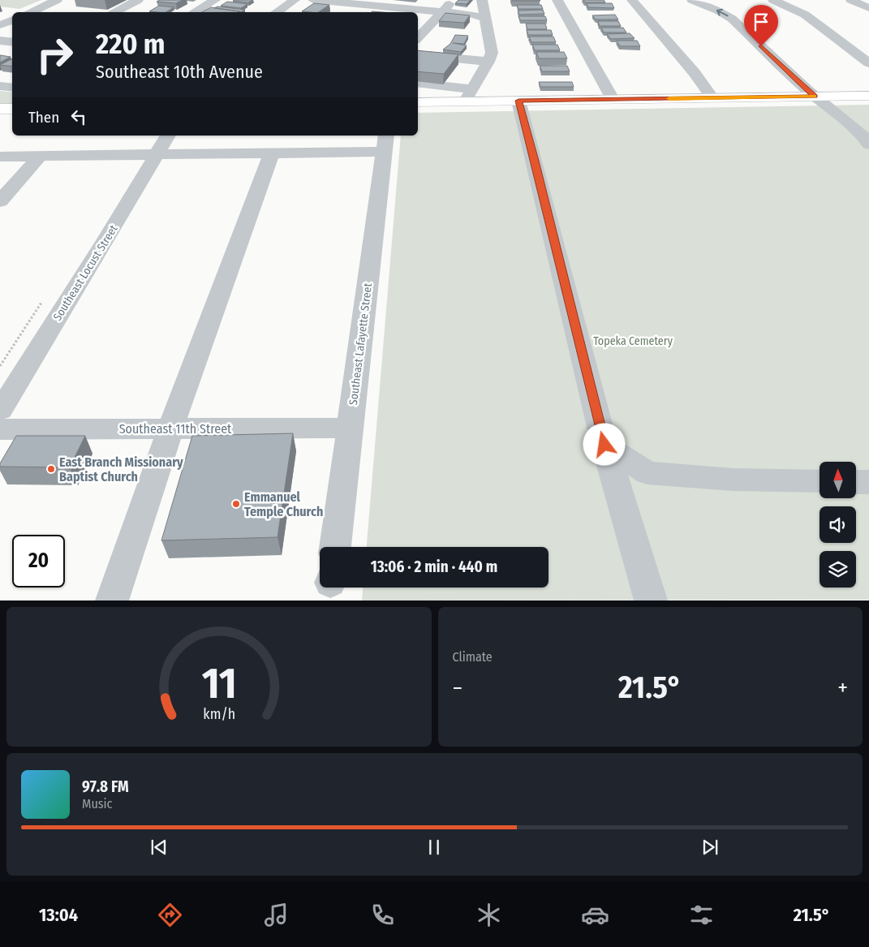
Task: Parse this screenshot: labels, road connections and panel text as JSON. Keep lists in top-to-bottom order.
{
  "streets": {
    "street": ["Southeast Locust Street", "Southeast Lafayette Street", "Southeast 11th Street"]
  },
  "crossings": [
    ["Southeast Lafayette Street", "Southeast 11th Street"]
  ],
  "parks": ["Topeka Cemetery"],
  "places": ["East Branch Missionary Baptist Church", "Emmanuel Temple Church"],
  "north": "top",
  "page": {
    "turn": ["220 m", "Southeast 10th Avenue"],
    "then": "Then",
    "limit": "20",
    "trip": "13:06 · 2 min · 440 m",
    "tile": "Climate",
    "heat": ["−", "21.5°", "+"],
    "song": ["97.8 FM", "Music"],
    "tabs": ["13:04", "21.5°"],
    "gauge": ["11", "km/h"]
  }
}
